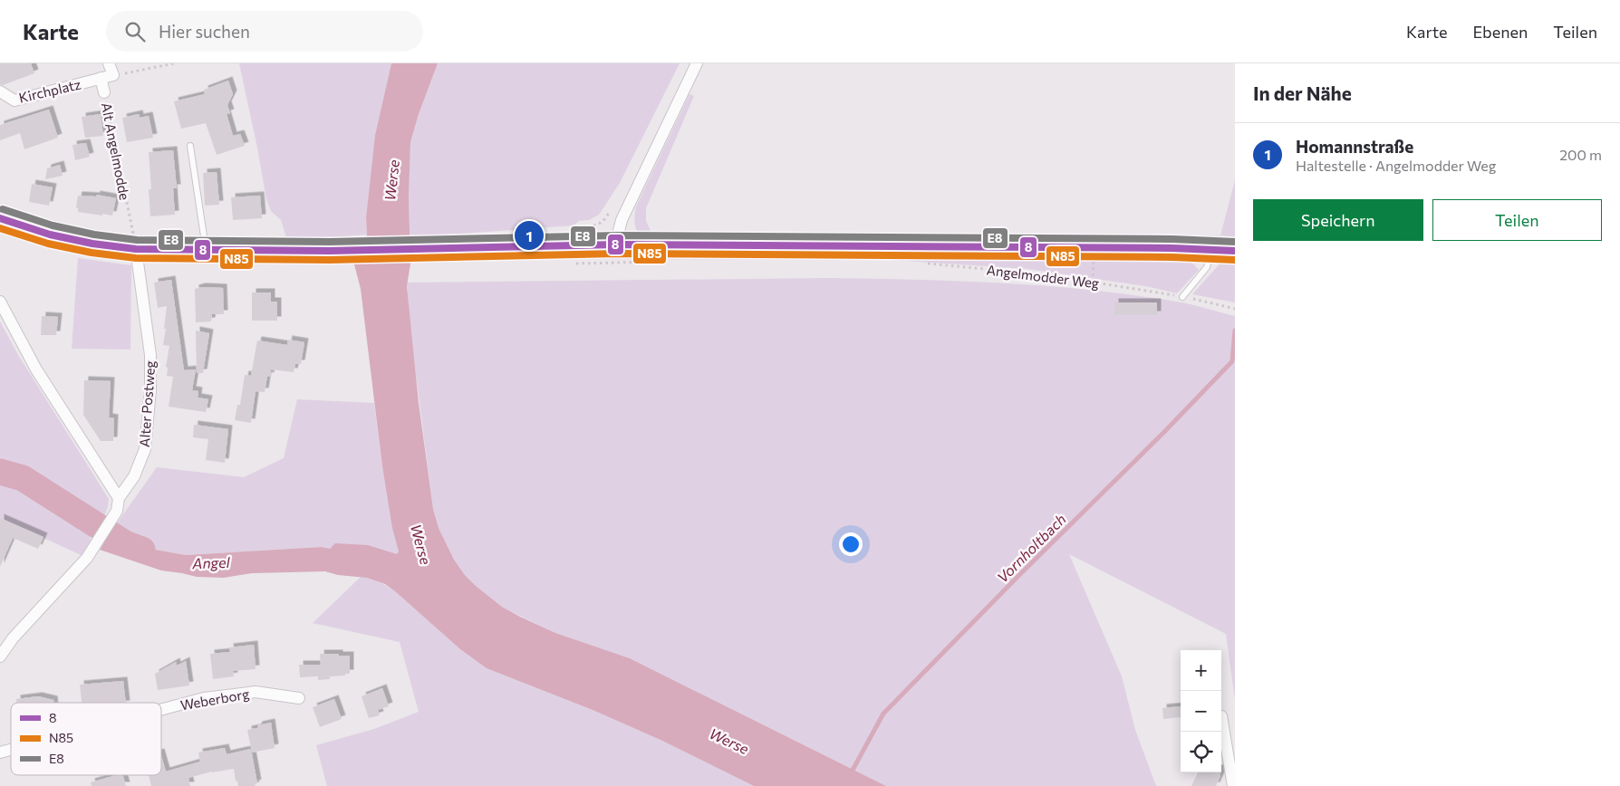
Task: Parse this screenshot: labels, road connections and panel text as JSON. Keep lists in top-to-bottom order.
{
  "streets": {
    "street": [
      "Kirchplatz",
      "Alt Angelmodde",
      "Angelmodder Weg",
      "Alter Postweg",
      "Weberborg"
    ]
  },
  "crossings": [
    ["Kirchplatz", "Alt Angelmodde"],
    ["Alt Angelmodde", "Angelmodder Weg"],
    ["Alt Angelmodde", "Alter Postweg"],
    ["Angelmodder Weg", "Alter Postweg"]
  ],
  "water": ["Werse", "Vornholtbach", "Angel"],
  "lines": ["transit line E8", "transit line 8", "transit line N85"],
  "legend": ["8", "N85", "E8"],
  "page": {
    "header": "Karte",
    "search": "Hier suchen",
    "nav": ["Karte", "Ebenen", "Teilen"],
    "heading": "In der Nähe",
    "list": [
      {
        "mark": "1",
        "name": "Homannstraße",
        "note": "Haltestelle · Angelmodder Weg",
        "value": "200 m"
      }
    ],
    "buttons": ["Speichern", "Teilen"],
    "pins": "1",
    "map_buttons": ["+", "−"]
  }
}
